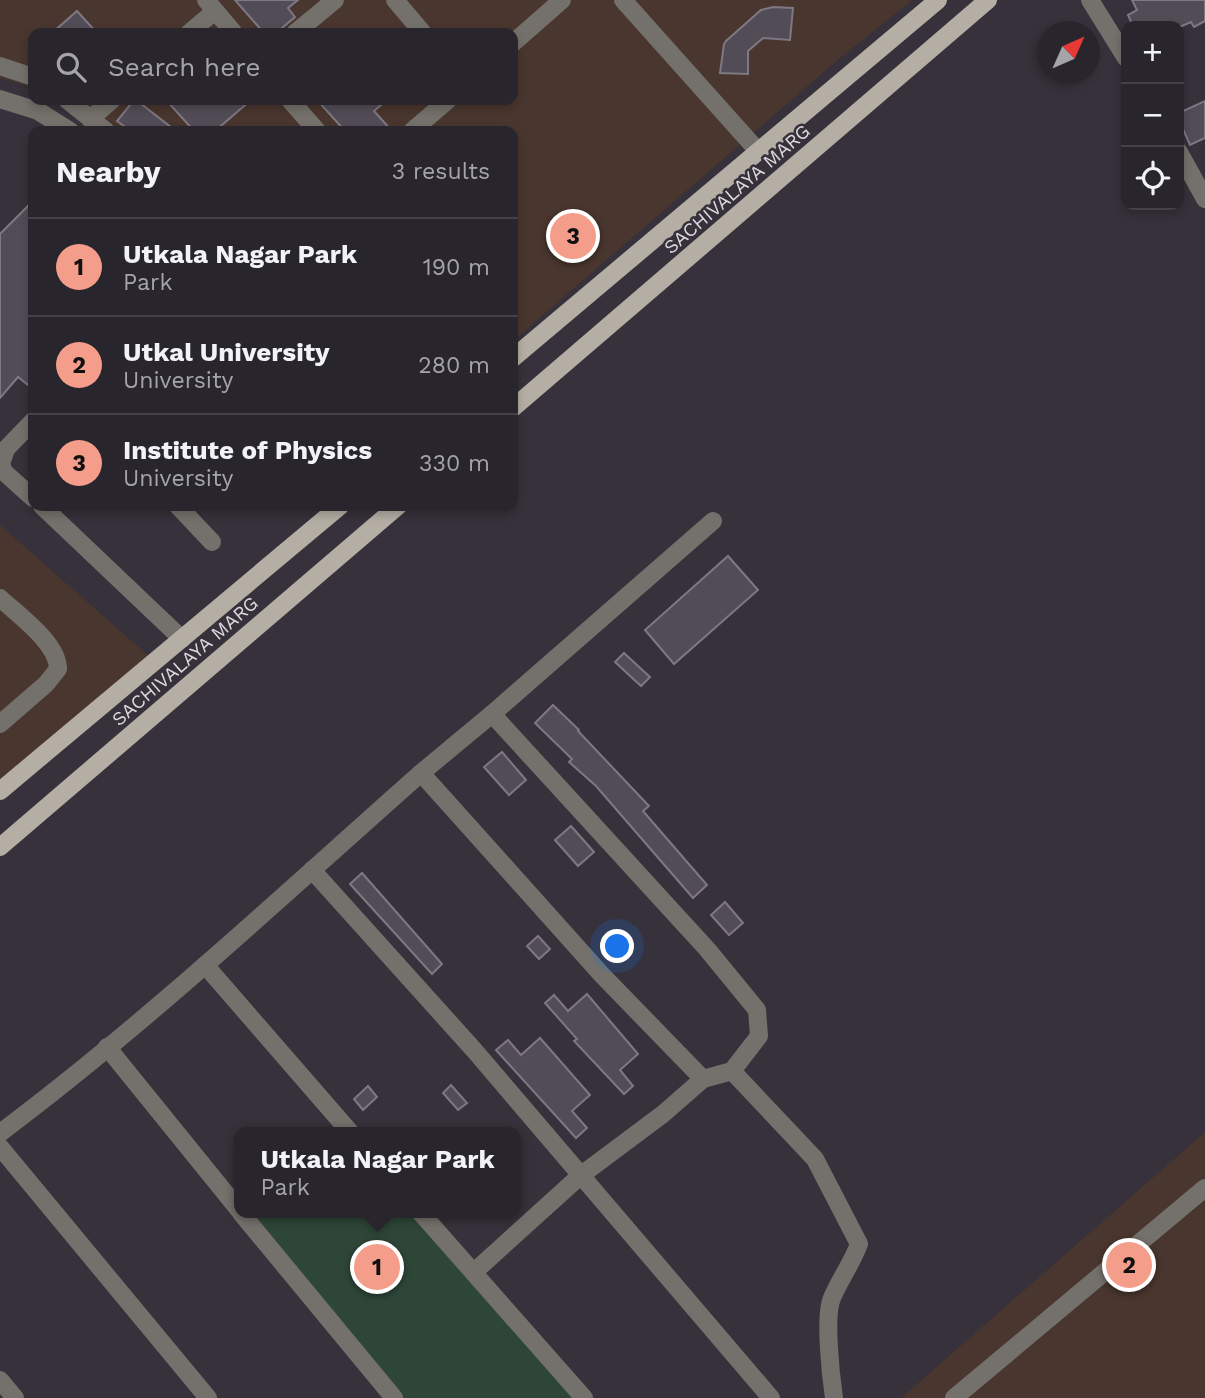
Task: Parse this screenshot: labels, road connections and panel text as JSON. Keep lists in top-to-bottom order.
{
  "streets": {
    "main road": ["SACHIVALAYA MARG"]
  },
  "north": "top right",
  "page": {
    "map_buttons": ["+", "−"],
    "search": "Search here",
    "heading": ["Nearby", "3 results"],
    "pins": ["3", "2", "1"],
    "list": [
      {
        "mark": "1",
        "name": "Utkala Nagar Park",
        "note": "Park",
        "value": "190 m"
      },
      {
        "mark": "2",
        "name": "Utkal University",
        "note": "University",
        "value": "280 m"
      },
      {
        "mark": "3",
        "name": "Institute of Physics",
        "note": "University",
        "value": "330 m"
      }
    ],
    "popup": ["Utkala Nagar Park", "Park"]
  }
}
